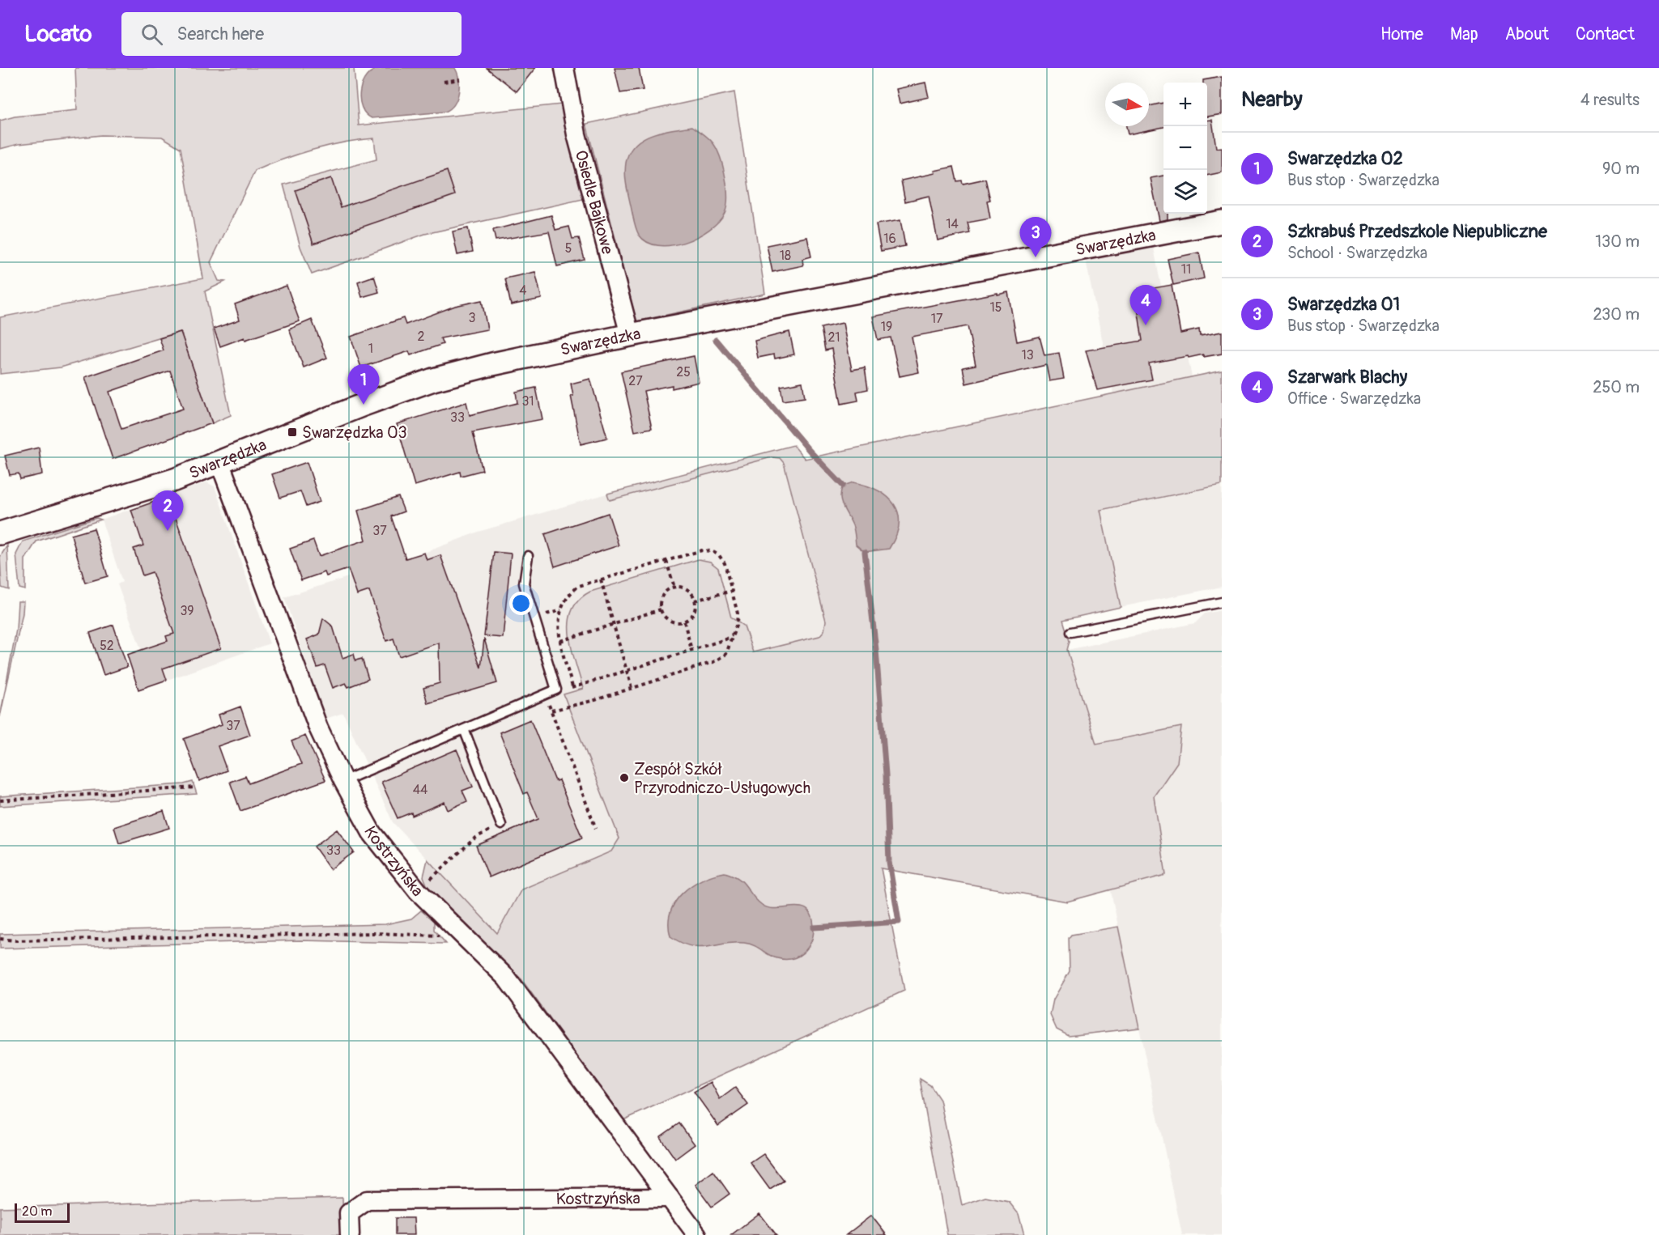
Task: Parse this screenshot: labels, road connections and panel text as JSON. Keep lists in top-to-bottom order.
{
  "streets": {
    "street": ["Osiedle Bajkowe", "Swarzędzka", "Kostrzyńska"]
  },
  "crossings": [
    ["Osiedle Bajkowe", "Swarzędzka"],
    ["Swarzędzka", "Kostrzyńska"]
  ],
  "places": {
    "transit": ["Swarzędzka 03"],
    "other": ["Zespół Szkół Przyrodniczo-Usługowych"]
  },
  "house_numbers": [
    "14",
    "16",
    "5",
    "18",
    "11",
    "4",
    "15",
    "3",
    "17",
    "19",
    "2",
    "21",
    "1",
    "13",
    "25",
    "27",
    "31",
    "33",
    "37",
    "39",
    "52",
    "37",
    "44",
    "33"
  ],
  "scale_bar": "20 m",
  "north": "right",
  "page": {
    "header": "Locato",
    "search": "Search here",
    "nav": [
      "Home",
      "Map",
      "About",
      "Contact"
    ],
    "heading": ["Nearby", "4 results"],
    "map_buttons": ["+", "−"],
    "list": [
      {
        "mark": "1",
        "name": "Swarzędzka 02",
        "note": "Bus stop · Swarzędzka",
        "value": "90 m"
      },
      {
        "mark": "2",
        "name": "Szkrabuś Przedszkole Niepubliczne",
        "note": "School · Swarzędzka",
        "value": "130 m"
      },
      {
        "mark": "3",
        "name": "Swarzędzka 01",
        "note": "Bus stop · Swarzędzka",
        "value": "230 m"
      },
      {
        "mark": "4",
        "name": "Szarwark Blachy",
        "note": "Office · Swarzędzka",
        "value": "250 m"
      }
    ],
    "pins": [
      "3",
      "4",
      "1",
      "2"
    ],
    "scale": "20 m"
  }
}
